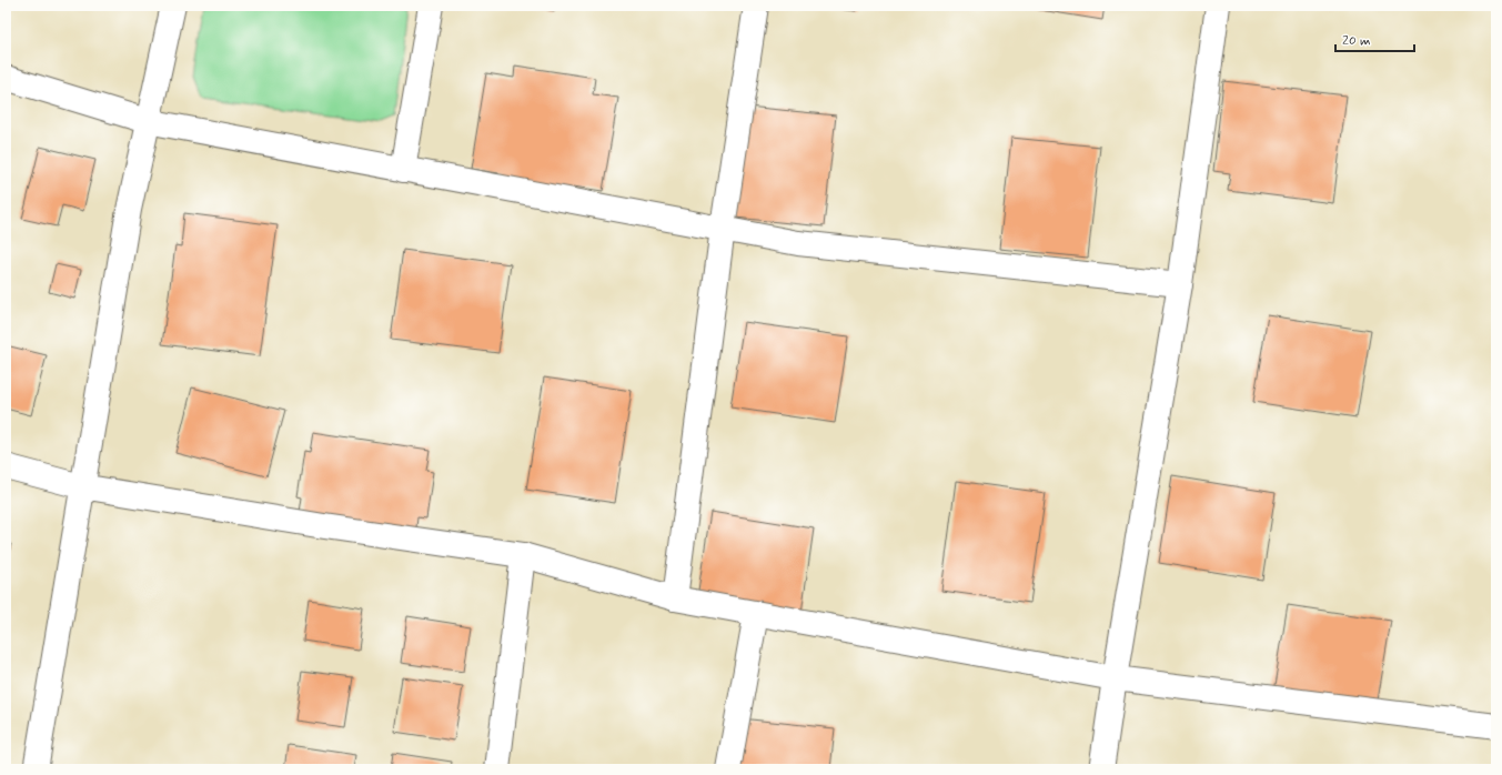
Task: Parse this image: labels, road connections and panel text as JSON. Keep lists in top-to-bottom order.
{
  "scale_bar": "20 m"
}
